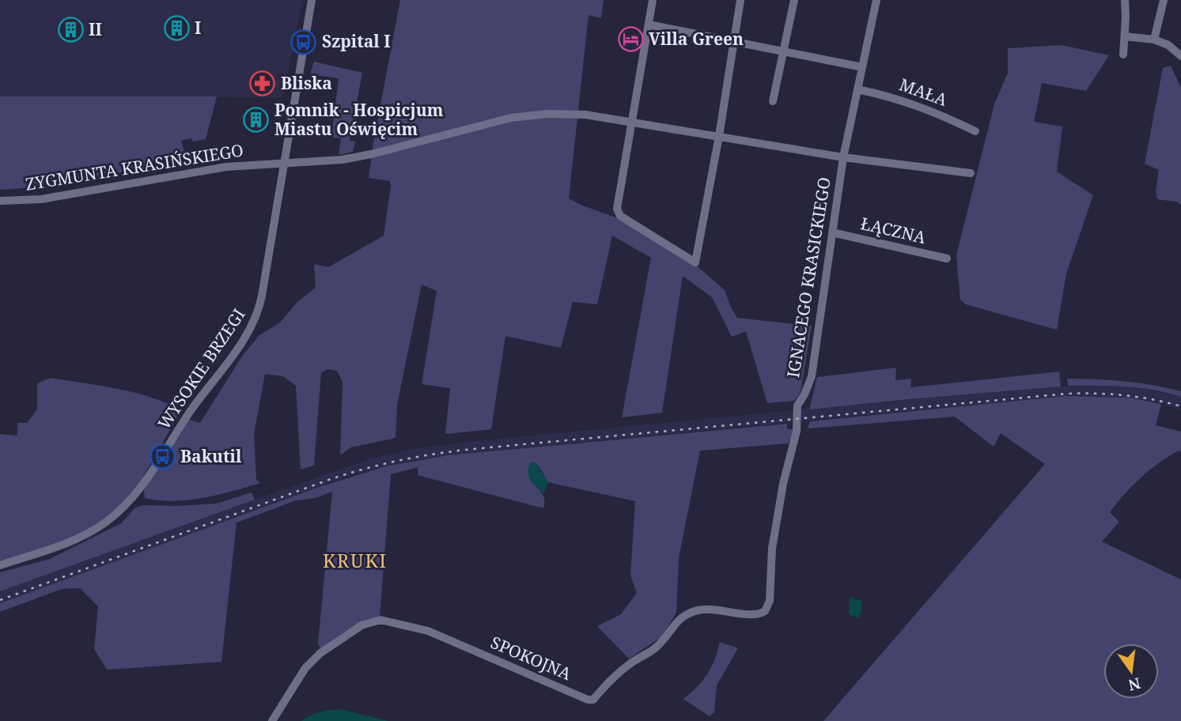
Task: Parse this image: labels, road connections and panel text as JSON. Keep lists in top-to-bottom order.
{
  "streets": {
    "street": [
      "MAŁA",
      "ZYGMUNTA KRASIŃSKIEGO",
      "ŁĄCZNA",
      "IGNACEGO KRASICKIEGO",
      "WYSOKIE BRZEGI",
      "SPOKOJNA"
    ]
  },
  "crossings": [
    ["MAŁA", "IGNACEGO KRASICKIEGO"],
    ["ZYGMUNTA KRASIŃSKIEGO", "IGNACEGO KRASICKIEGO"],
    ["ZYGMUNTA KRASIŃSKIEGO", "WYSOKIE BRZEGI"],
    ["ŁĄCZNA", "IGNACEGO KRASICKIEGO"],
    ["IGNACEGO KRASICKIEGO", "SPOKOJNA"]
  ],
  "districts": ["KRUKI"],
  "places": {
    "building": ["I", "II", "Pomnik - Hospicjum Miastu Oświęcim"],
    "hotel": ["Villa Green"],
    "bus stop": ["Szpital I", "Bakutil"],
    "pharmacy": ["Bliska"]
  },
  "north": "bottom"
}
